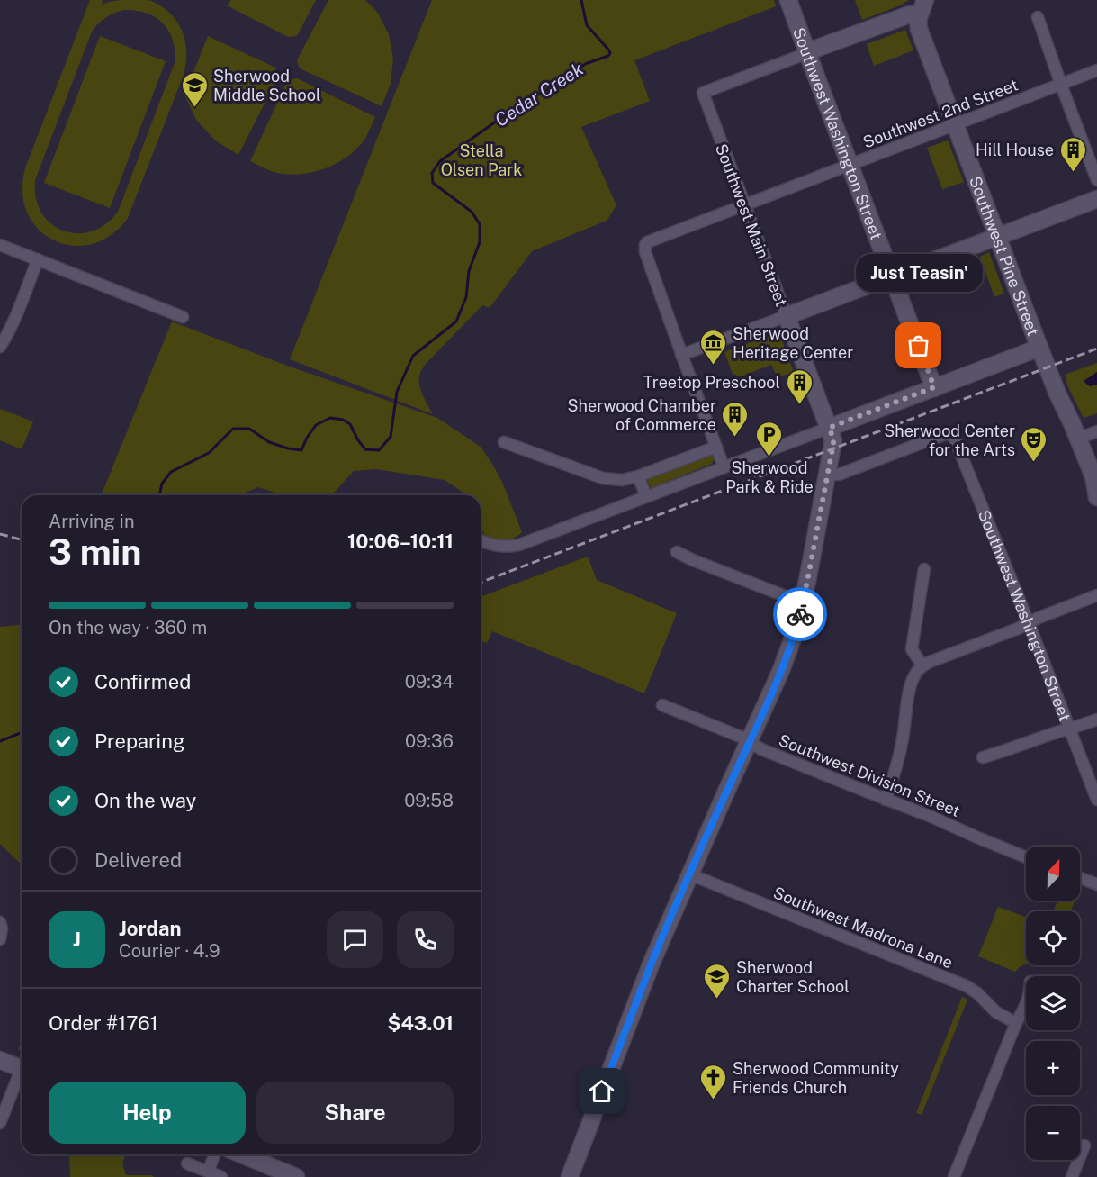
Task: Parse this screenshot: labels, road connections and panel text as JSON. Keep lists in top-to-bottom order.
{
  "streets": {
    "street": [
      "Southwest 2nd Street",
      "Southwest Washington Street",
      "Southwest Main Street",
      "Southwest Pine Street",
      "Southwest Division Street",
      "Southwest Madrona Lane"
    ]
  },
  "crossings": [
    ["Southwest 2nd Street", "Southwest Washington Street"],
    ["Southwest 2nd Street", "Southwest Main Street"],
    ["Southwest 2nd Street", "Southwest Pine Street"],
    ["Southwest Washington Street", "Southwest Main Street"],
    ["Southwest Main Street", "Southwest Division Street"],
    ["Southwest Main Street", "Southwest Madrona Lane"]
  ],
  "water": ["Cedar Creek"],
  "parks": ["Stella Olsen Park"],
  "places": {
    "school or university": ["Sherwood Middle School", "Sherwood Charter School"],
    "building": ["Hill House", "Treetop Preschool", "Sherwood Chamber of Commerce"],
    "other": ["Just Teasin'"],
    "museum": ["Sherwood Heritage Center"],
    "parking": ["Sherwood Park & Ride"],
    "theatre": ["Sherwood Center for the Arts"],
    "church": ["Sherwood Community Friends Church"]
  },
  "north": "top",
  "page": {
    "bubble": "Just Teasin'",
    "heading": ["3 min", "Arriving in", "10:06–10:11"],
    "panel": [
      "Jordan",
      "Courier · 4.9",
      "Order #1761",
      "$43.01"
    ],
    "bar": "On the way · 360 m",
    "list": [
      ["Confirmed", "09:34"],
      ["Preparing", "09:36"],
      ["On the way", "09:58"],
      "Delivered"
    ],
    "map_buttons": ["+", "−"],
    "round": "J",
    "buttons": ["Help", "Share"]
  }
}
